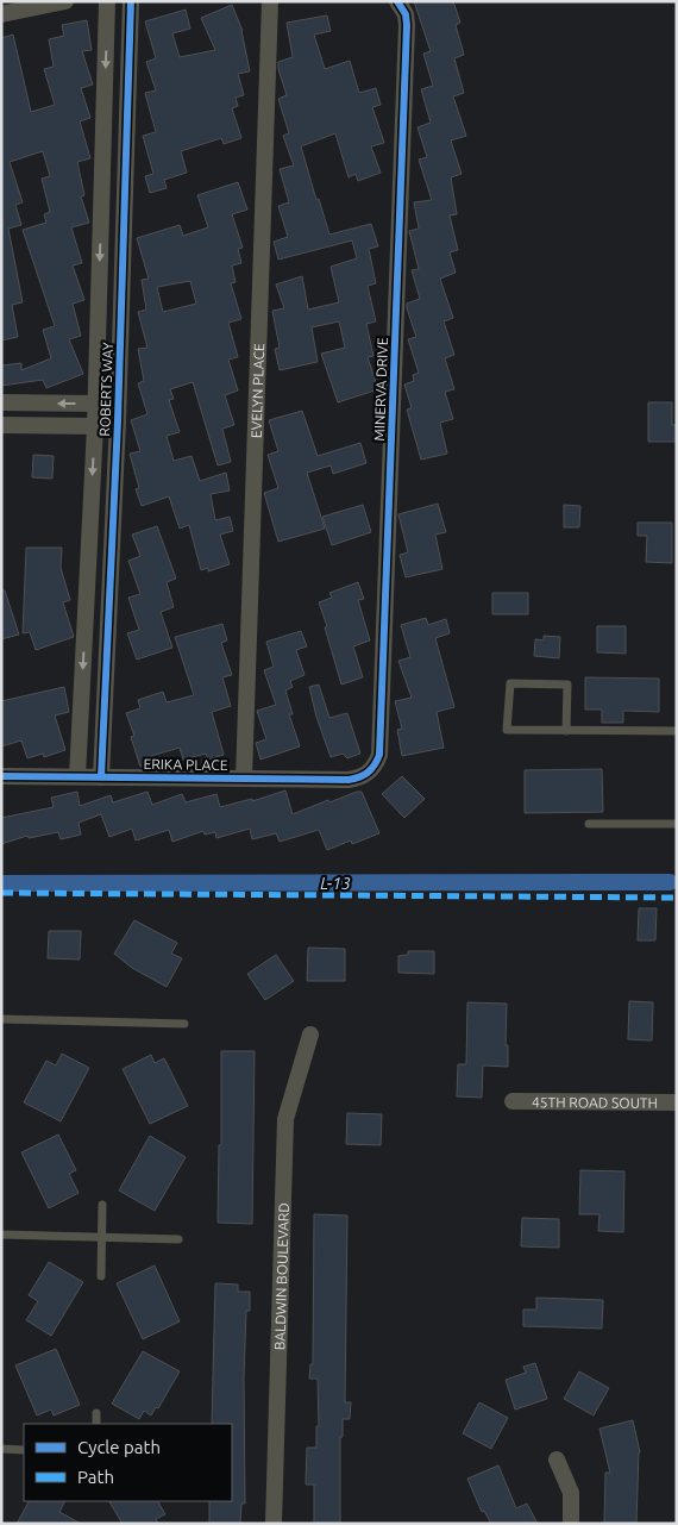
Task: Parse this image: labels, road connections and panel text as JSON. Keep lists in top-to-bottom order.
{
  "streets": {
    "street": [
      "ROBERTS WAY",
      "MINERVA DRIVE",
      "EVELYN PLACE",
      "ERIKA PLACE",
      "45TH ROAD SOUTH",
      "BALDWIN BOULEVARD"
    ]
  },
  "crossings": [
    ["ROBERTS WAY", "ERIKA PLACE"],
    ["MINERVA DRIVE", "ERIKA PLACE"],
    ["EVELYN PLACE", "ERIKA PLACE"]
  ],
  "water": ["L-13"],
  "legend": ["Cycle path", "Path"]
}
